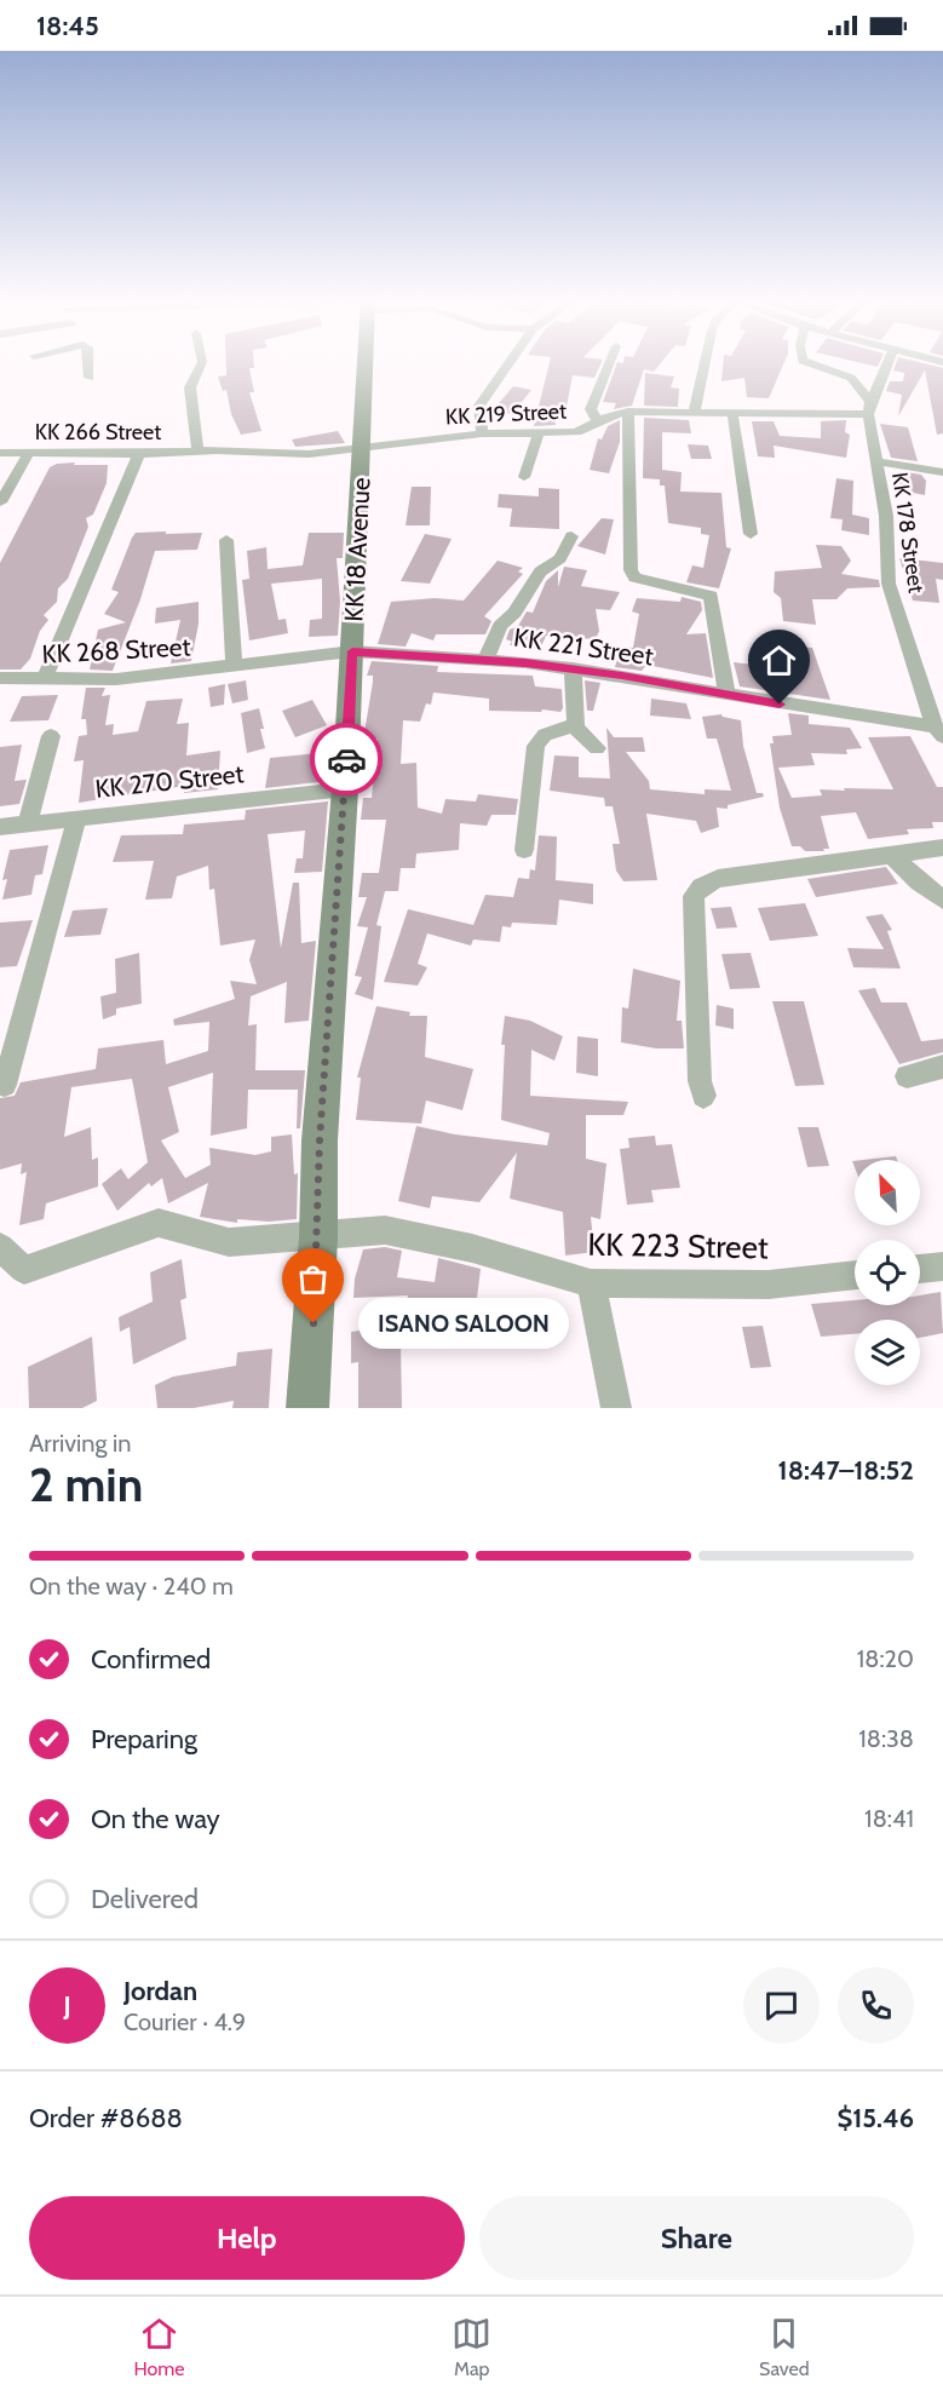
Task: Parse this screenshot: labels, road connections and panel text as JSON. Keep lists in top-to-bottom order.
{
  "streets": {
    "main road": ["KK 18 Avenue"],
    "street": [
      "KK 219 Street",
      "KK 266 Street",
      "KK 178 Street",
      "KK 221 Street",
      "KK 268 Street",
      "KK 270 Street",
      "KK 223 Street"
    ]
  },
  "crossings": [
    ["KK 219 Street", "KK 266 Street"],
    ["KK 219 Street", "KK 178 Street"],
    ["KK 219 Street", "KK 18 Avenue"],
    ["KK 266 Street", "KK 18 Avenue"],
    ["KK 178 Street", "KK 221 Street"],
    ["KK 18 Avenue", "KK 221 Street"],
    ["KK 18 Avenue", "KK 268 Street"],
    ["KK 18 Avenue", "KK 270 Street"],
    ["KK 18 Avenue", "KK 223 Street"],
    ["KK 221 Street", "KK 268 Street"]
  ],
  "places": ["ISANO SALOON"],
  "north": "top left",
  "page": {
    "status": "18:45",
    "bubble": "ISANO SALOON",
    "heading": ["2 min", "Arriving in", "18:47–18:52"],
    "panel": [
      "Jordan",
      "Courier · 4.9",
      "Order #8688",
      "$15.46"
    ],
    "bar": "On the way · 240 m",
    "list": [
      ["Confirmed", "18:20"],
      ["Preparing", "18:38"],
      ["On the way", "18:41"],
      "Delivered"
    ],
    "round": "J",
    "buttons": ["Help", "Share"],
    "tabs": ["Home", "Map", "Saved"]
  }
}
